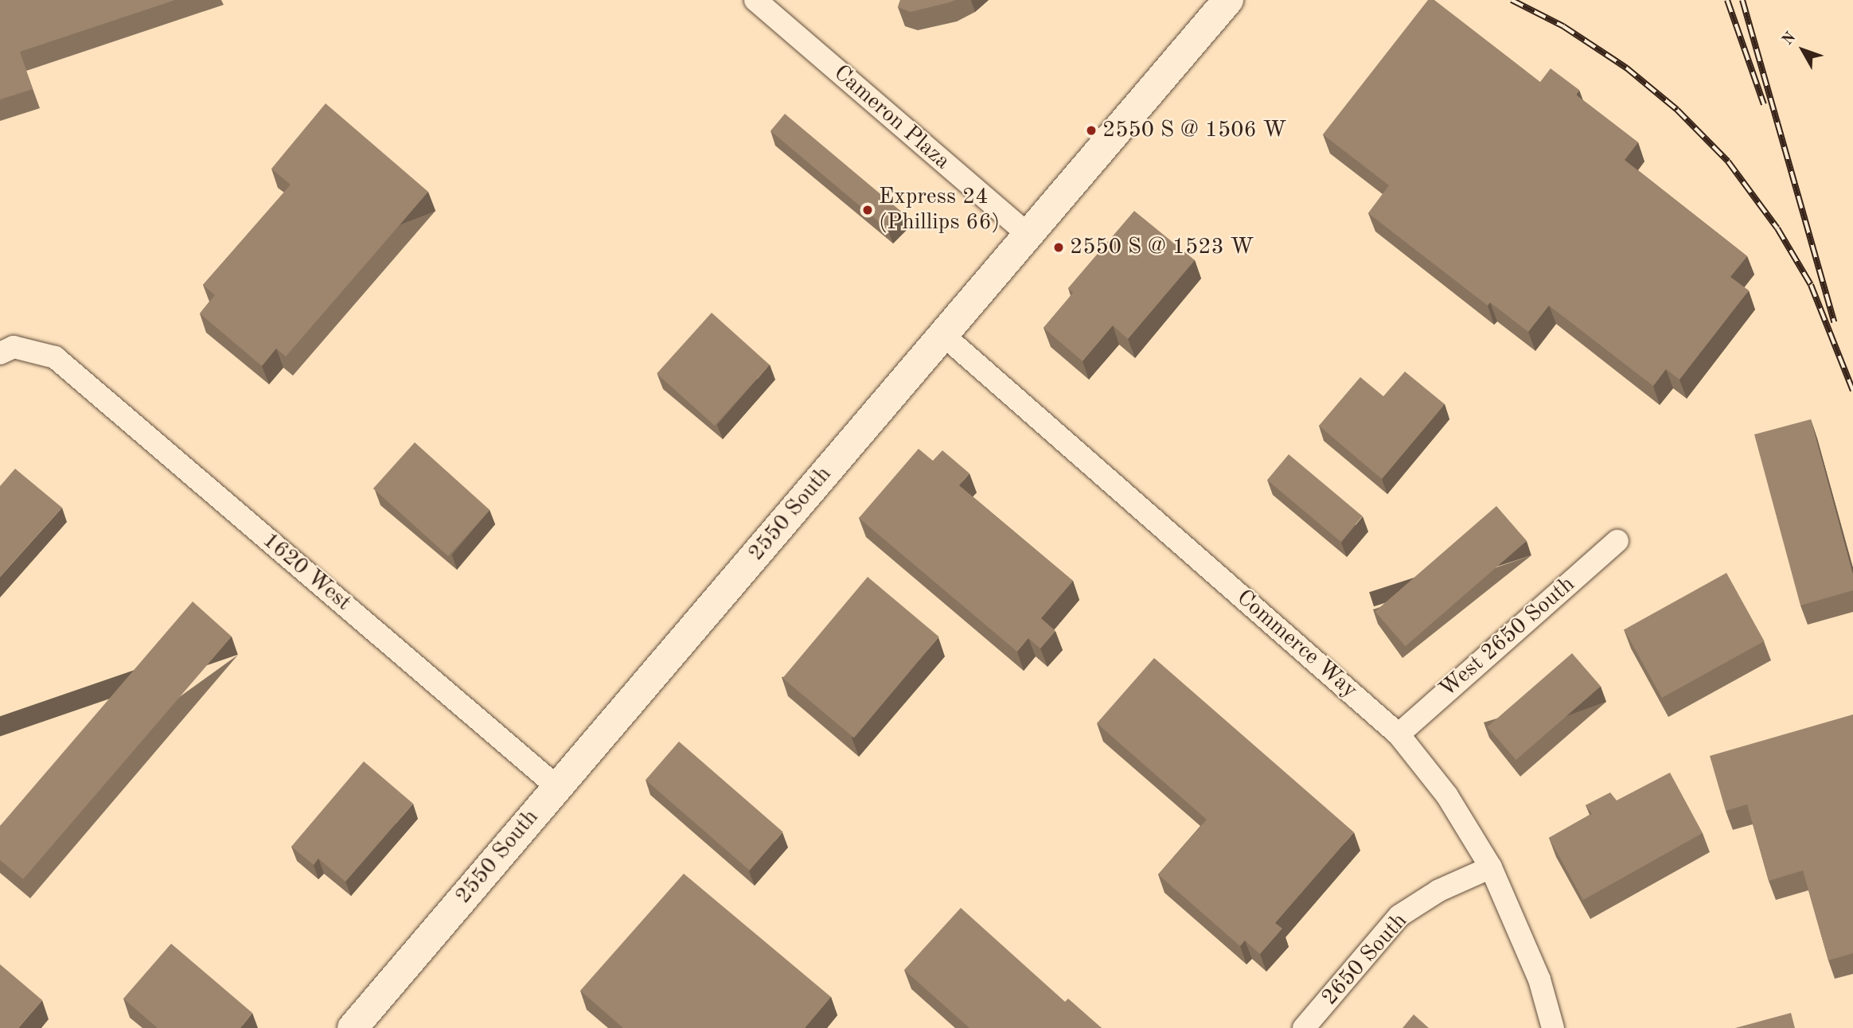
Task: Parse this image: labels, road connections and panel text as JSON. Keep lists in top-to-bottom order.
{
  "streets": {
    "main road": ["2550 South"],
    "street": [
      "Cameron Plaza",
      "1620 West",
      "West 2650 South",
      "Commerce Way",
      "2650 South"
    ]
  },
  "crossings": [
    ["Cameron Plaza", "2550 South"],
    ["2550 South", "1620 West"],
    ["2550 South", "Commerce Way"],
    ["West 2650 South", "Commerce Way"],
    ["Commerce Way", "2650 South"]
  ],
  "places": ["2550 S @ 1506 W", "Express 24 (Phillips 66)", "2550 S @ 1523 W"],
  "north": "top left"
}
